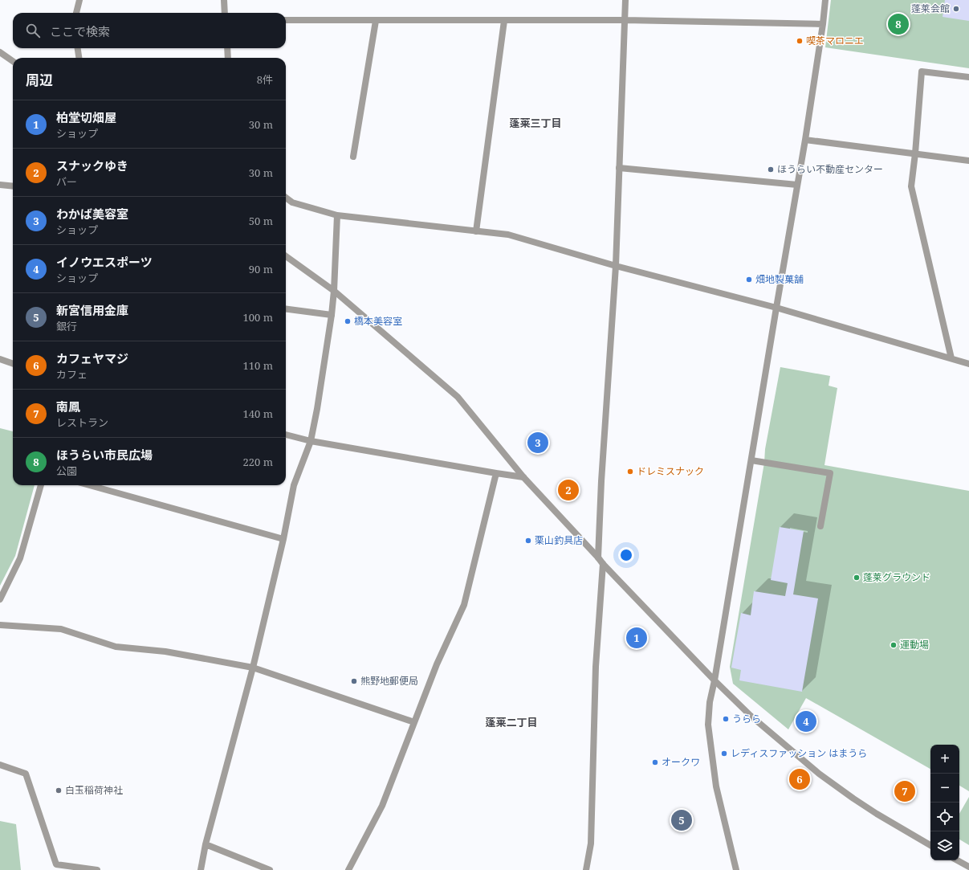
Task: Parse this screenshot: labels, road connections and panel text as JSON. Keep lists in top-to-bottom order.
{
  "districts": ["蓬莱三丁目", "蓬莱二丁目"],
  "places": [
    "蓬莱会館",
    "喫茶マロニエ",
    "ほうらい不動産センター",
    "畑地製菓舗",
    "橋本美容室",
    "ドレミスナック",
    "栗山釣具店",
    "蓬莱グラウンド",
    "運動場",
    "熊野地郵便局",
    "うらら",
    "レディスファッション はまうら",
    "オークワ",
    "白玉稲荷神社"
  ],
  "page": {
    "pins": [
      "8",
      "3",
      "2",
      "1",
      "4",
      "6",
      "7",
      "5"
    ],
    "search": "ここで検索",
    "heading": ["周辺", "8件"],
    "list": [
      {
        "mark": "1",
        "name": "柏堂切畑屋",
        "note": "ショップ",
        "value": "30 m"
      },
      {
        "mark": "2",
        "name": "スナックゆき",
        "note": "バー",
        "value": "30 m"
      },
      {
        "mark": "3",
        "name": "わかば美容室",
        "note": "ショップ",
        "value": "50 m"
      },
      {
        "mark": "4",
        "name": "イノウエスポーツ",
        "note": "ショップ",
        "value": "90 m"
      },
      {
        "mark": "5",
        "name": "新宮信用金庫",
        "note": "銀行",
        "value": "100 m"
      },
      {
        "mark": "6",
        "name": "カフェヤマジ",
        "note": "カフェ",
        "value": "110 m"
      },
      {
        "mark": "7",
        "name": "南鳳",
        "note": "レストラン",
        "value": "140 m"
      },
      {
        "mark": "8",
        "name": "ほうらい市民広場",
        "note": "公園",
        "value": "220 m"
      }
    ],
    "map_buttons": ["+", "−"]
  }
}
